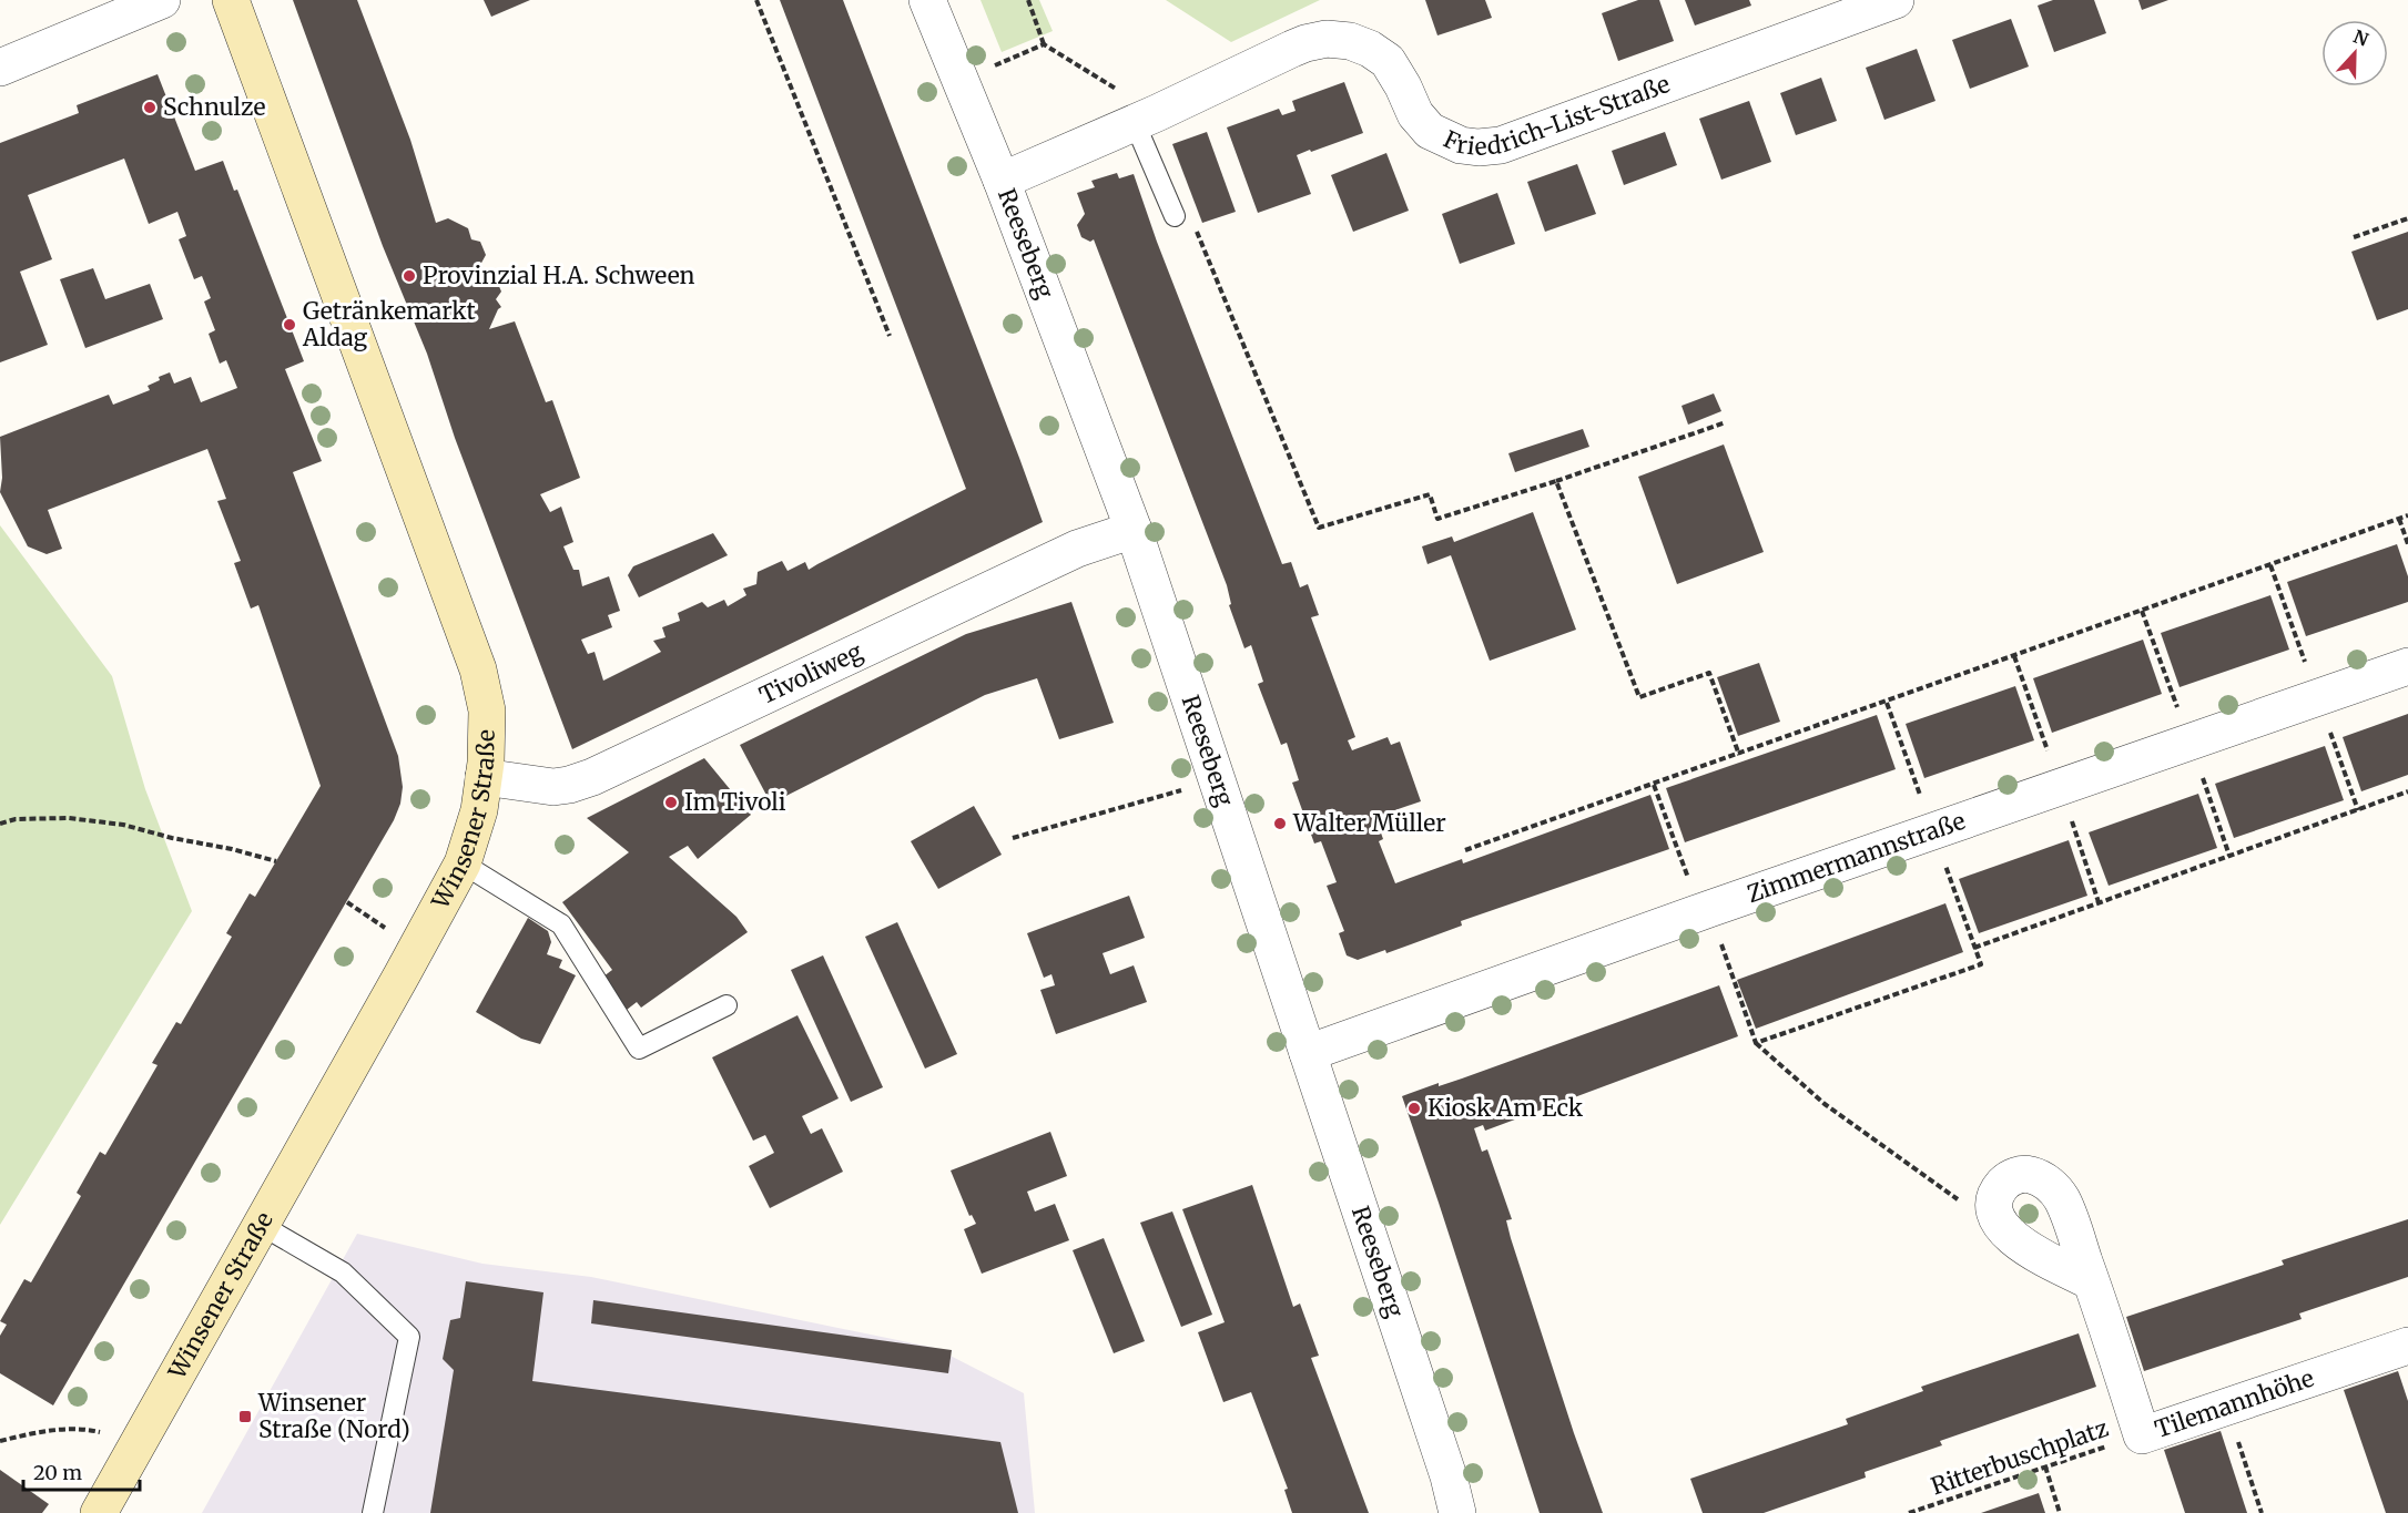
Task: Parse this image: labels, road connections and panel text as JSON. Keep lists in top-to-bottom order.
{
  "streets": {
    "main road": ["Winsener Straße"],
    "street": [
      "Friedrich-List-Straße",
      "Reeseberg",
      "Tivoliweg",
      "Zimmermannstraße",
      "Tilemannhöhe"
    ],
    "path": ["Ritterbuschplatz"]
  },
  "crossings": [
    ["Friedrich-List-Straße", "Reeseberg"],
    ["Reeseberg", "Tivoliweg"],
    ["Reeseberg", "Zimmermannstraße"],
    ["Tivoliweg", "Winsener Straße"],
    ["Tilemannhöhe", "Ritterbuschplatz"]
  ],
  "places": {
    "other": [
      "Schnulze",
      "Provinzial H.A. Schween",
      "Getränkemarkt Aldag",
      "Im Tivoli",
      "Walter Müller",
      "Kiosk Am Eck"
    ],
    "transit": ["Winsener Straße (Nord)"]
  },
  "scale_bar": "20 m",
  "north": "top"
}
